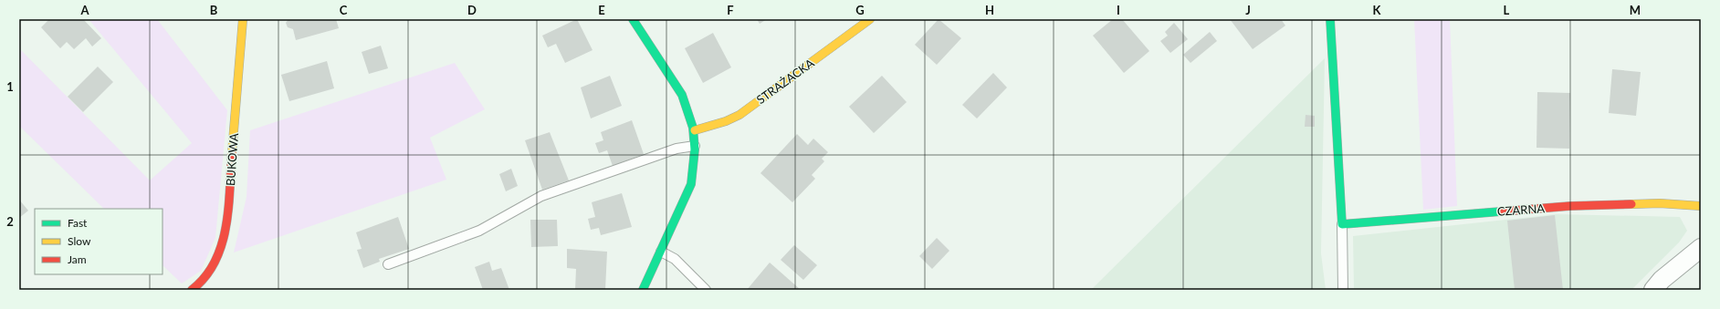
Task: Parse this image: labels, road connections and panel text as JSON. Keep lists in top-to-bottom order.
{
  "streets": {
    "street": ["STRAŻACKA", "BUKOWA", "CZARNA"]
  },
  "legend": ["Fast", "Slow", "Jam"],
  "grid": {
    "columns": [
      "A",
      "B",
      "C",
      "D",
      "E",
      "F",
      "G",
      "H",
      "I",
      "J",
      "K",
      "L",
      "M"
    ],
    "rows": ["1", "2"]
  }
}
